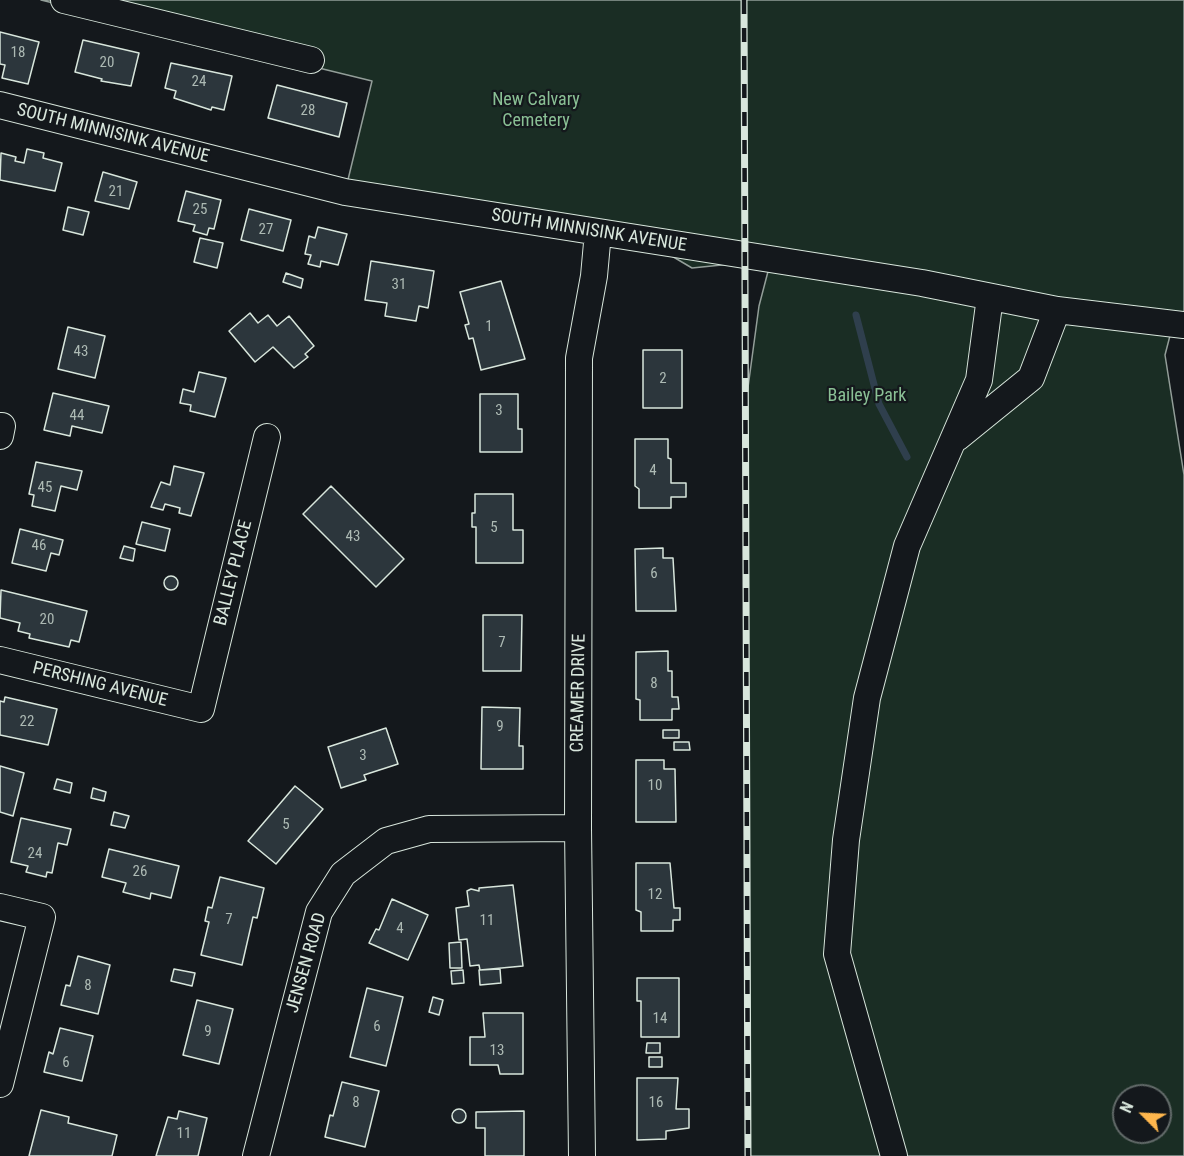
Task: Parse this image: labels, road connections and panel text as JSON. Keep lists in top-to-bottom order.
{
  "streets": {
    "street": [
      "SOUTH MINNISINK AVENUE",
      "BALLEY PLACE",
      "PERSHING AVENUE",
      "CREAMER DRIVE",
      "JENSEN ROAD"
    ]
  },
  "crossings": [
    ["SOUTH MINNISINK AVENUE", "CREAMER DRIVE"],
    ["BALLEY PLACE", "PERSHING AVENUE"],
    ["CREAMER DRIVE", "JENSEN ROAD"]
  ],
  "parks": ["New Calvary Cemetery", "Bailey Park"],
  "house_numbers": [
    "18",
    "20",
    "24",
    "28",
    "21",
    "25",
    "27",
    "31",
    "1",
    "43",
    "2",
    "3",
    "44",
    "4",
    "45",
    "5",
    "43",
    "46",
    "6",
    "20",
    "7",
    "8",
    "22",
    "9",
    "3",
    "10",
    "5",
    "24",
    "26",
    "12",
    "7",
    "11",
    "4",
    "8",
    "14",
    "6",
    "9",
    "13",
    "6",
    "8",
    "16",
    "11"
  ],
  "north": "top left"
}
